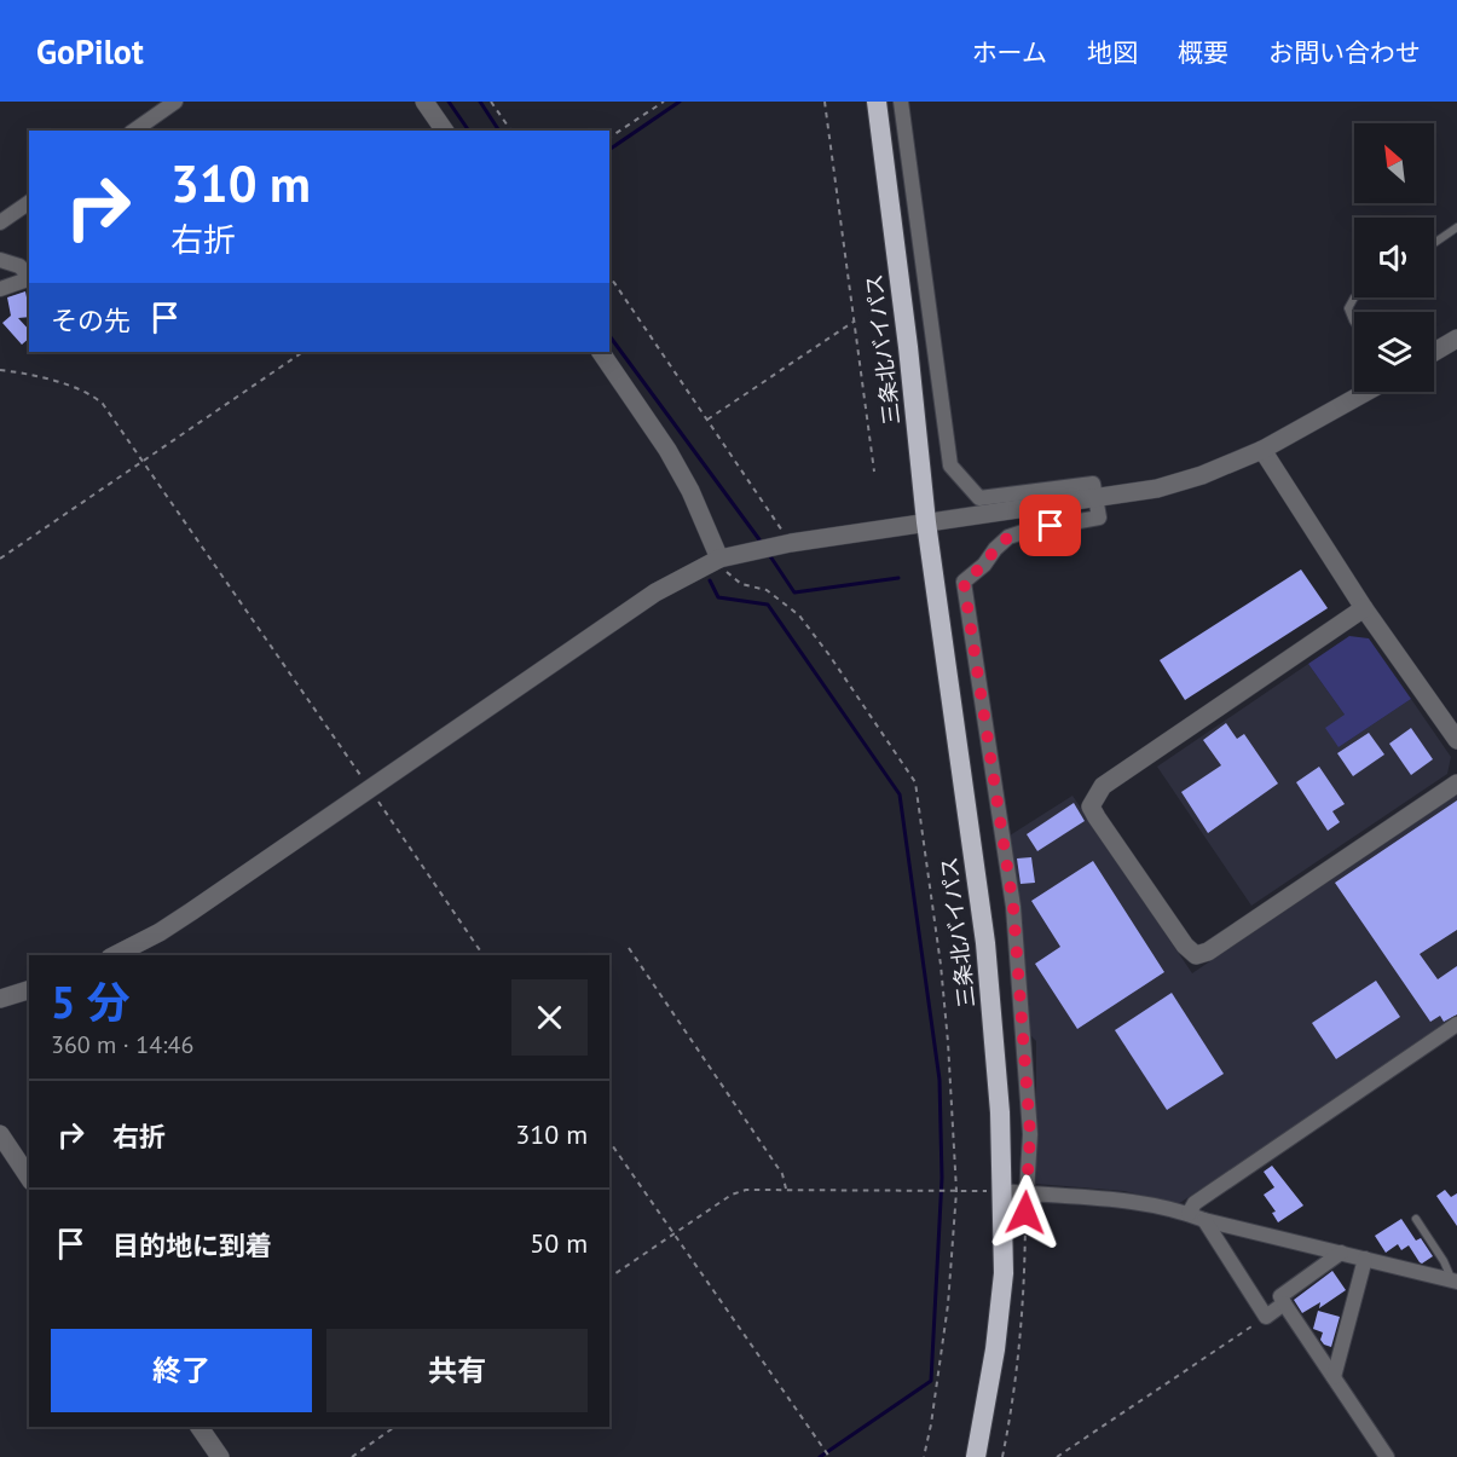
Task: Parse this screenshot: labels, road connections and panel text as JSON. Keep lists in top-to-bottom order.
{
  "streets": {
    "highway": ["三条北バイパス"]
  },
  "north": "top left",
  "page": {
    "header": "GoPilot",
    "nav": [
      "ホーム",
      "地図",
      "概要",
      "お問い合わせ"
    ],
    "turn": ["310 m", "右折"],
    "then": "その先",
    "heading": ["5 分", "360 m · 14:46"],
    "list": [
      {
        "name": "右折",
        "value": "310 m"
      },
      {
        "name": "目的地に到着",
        "value": "50 m"
      }
    ],
    "buttons": ["終了", "共有"]
  }
}
